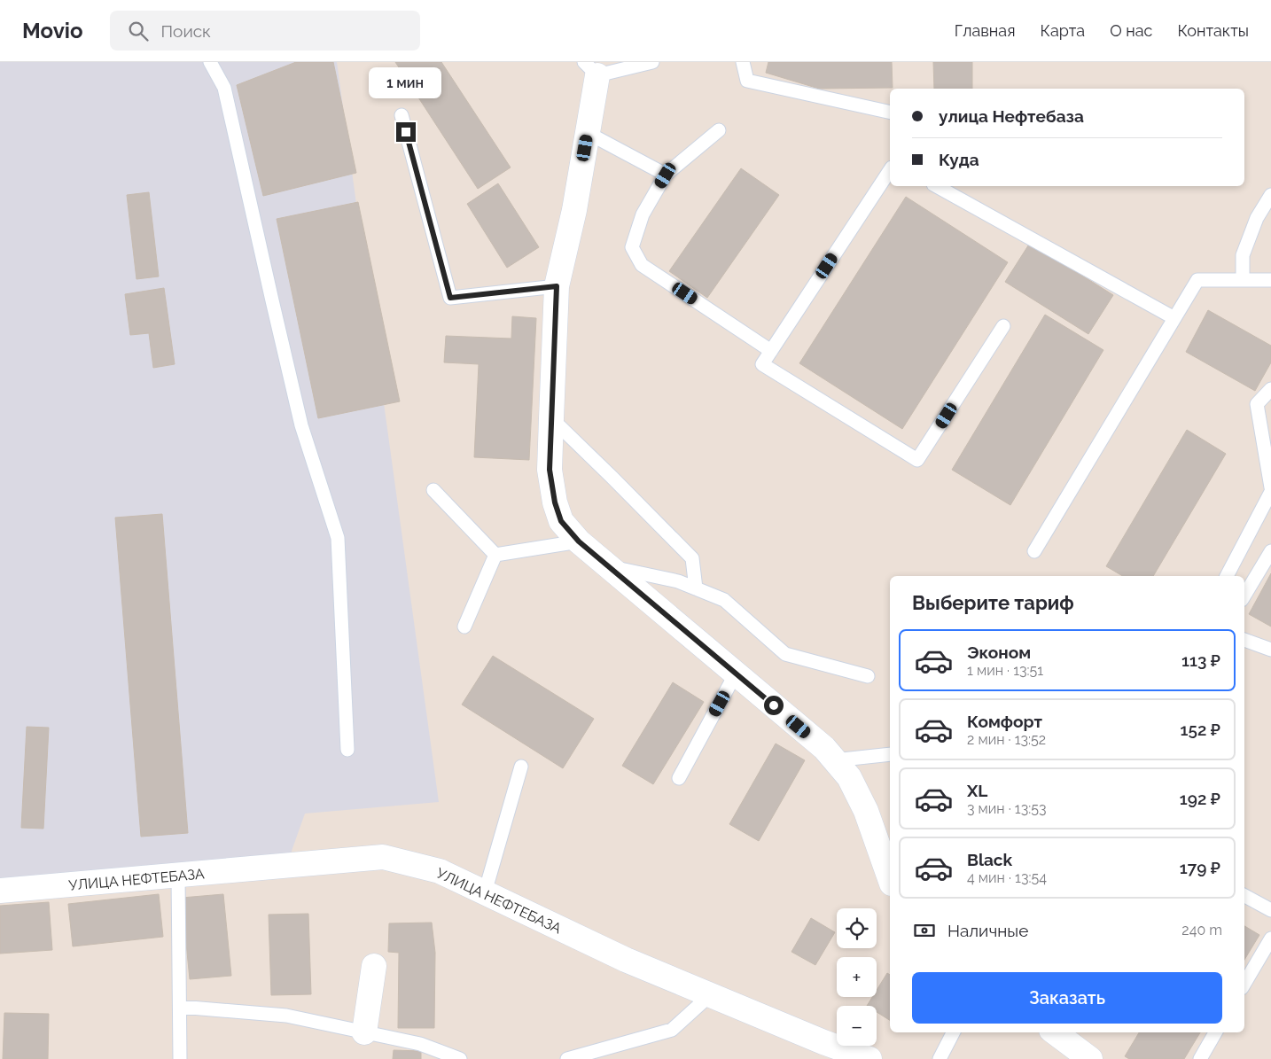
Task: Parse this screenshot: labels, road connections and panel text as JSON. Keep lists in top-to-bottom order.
{
  "streets": {
    "street": ["УЛИЦА НЕФТЕБАЗА"]
  },
  "page": {
    "header": "Movio",
    "search": "Поиск",
    "nav": [
      "Главная",
      "Карта",
      "О нас",
      "Контакты"
    ],
    "bubble": "1 мин",
    "banner": ["улица Нефтебаза", "Куда"],
    "heading": "Выберите тариф",
    "list": [
      {
        "name": "Эконом",
        "note": "1 мин · 13:51",
        "value": "113 ₽"
      },
      {
        "name": "Комфорт",
        "note": "2 мин · 13:52",
        "value": "152 ₽"
      },
      {
        "name": "XL",
        "note": "3 мин · 13:53",
        "value": "192 ₽"
      },
      {
        "name": "Black",
        "note": "4 мин · 13:54",
        "value": "179 ₽"
      }
    ],
    "pay": ["Наличные", "240 m"],
    "map_buttons": ["+", "−"],
    "buttons": "Заказать"
  }
}
